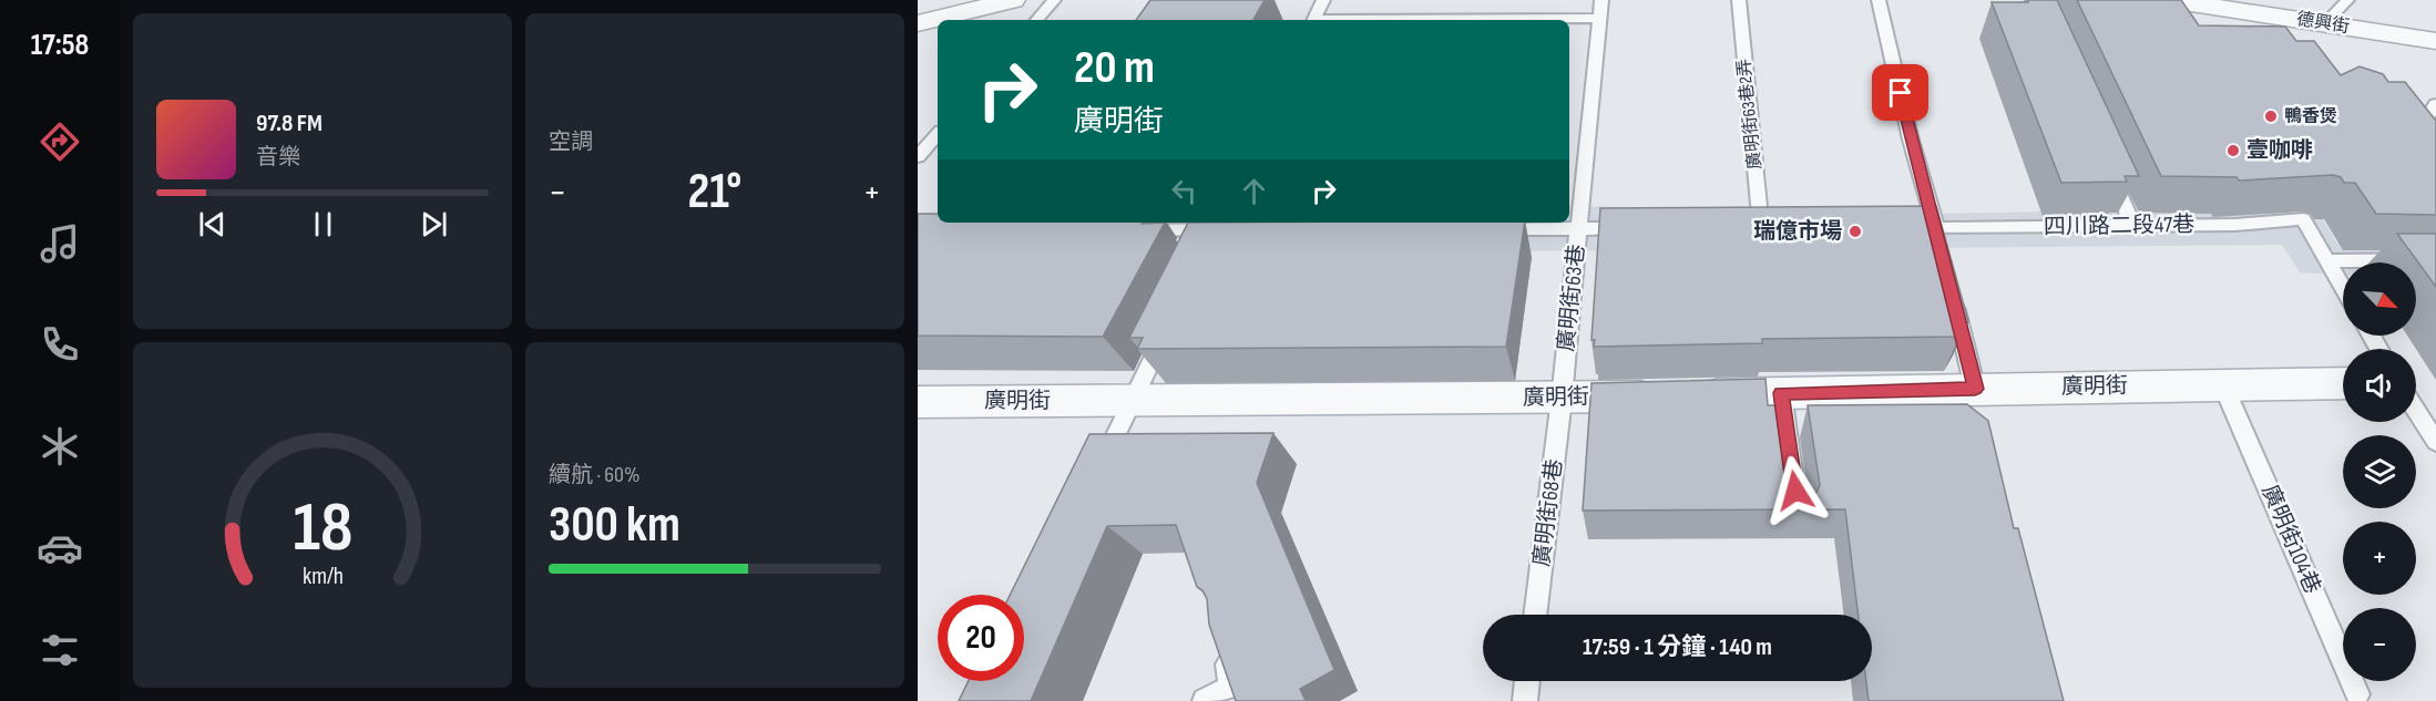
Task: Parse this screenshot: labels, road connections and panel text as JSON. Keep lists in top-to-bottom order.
{
  "streets": {
    "street": ["德興街", "廣明街"],
    "lane": [
      "廣明街63巷2弄",
      "四川路二段47巷",
      "廣明街63巷",
      "廣明街68巷",
      "廣明街104巷"
    ]
  },
  "crossings": [
    ["廣明街63巷", "廣明街"],
    ["廣明街63巷", "廣明街68巷"],
    ["廣明街", "廣明街68巷"],
    ["廣明街", "廣明街104巷"]
  ],
  "places": ["鴨香煲", "壹咖啡", "瑞億市場"],
  "north": "bottom right",
  "page": {
    "tabs": "17:58",
    "tile": [
      "空調",
      ["續航 · 60%", "300 km"]
    ],
    "turn": ["20 m", "廣明街"],
    "song": ["97.8 FM", "音樂"],
    "heat": ["−", "21°", "+"],
    "map_buttons": ["+", "−"],
    "limit": "20",
    "trip": "17:59 · 1 分鐘 · 140 m",
    "gauge": ["18", "km/h"]
  }
}
